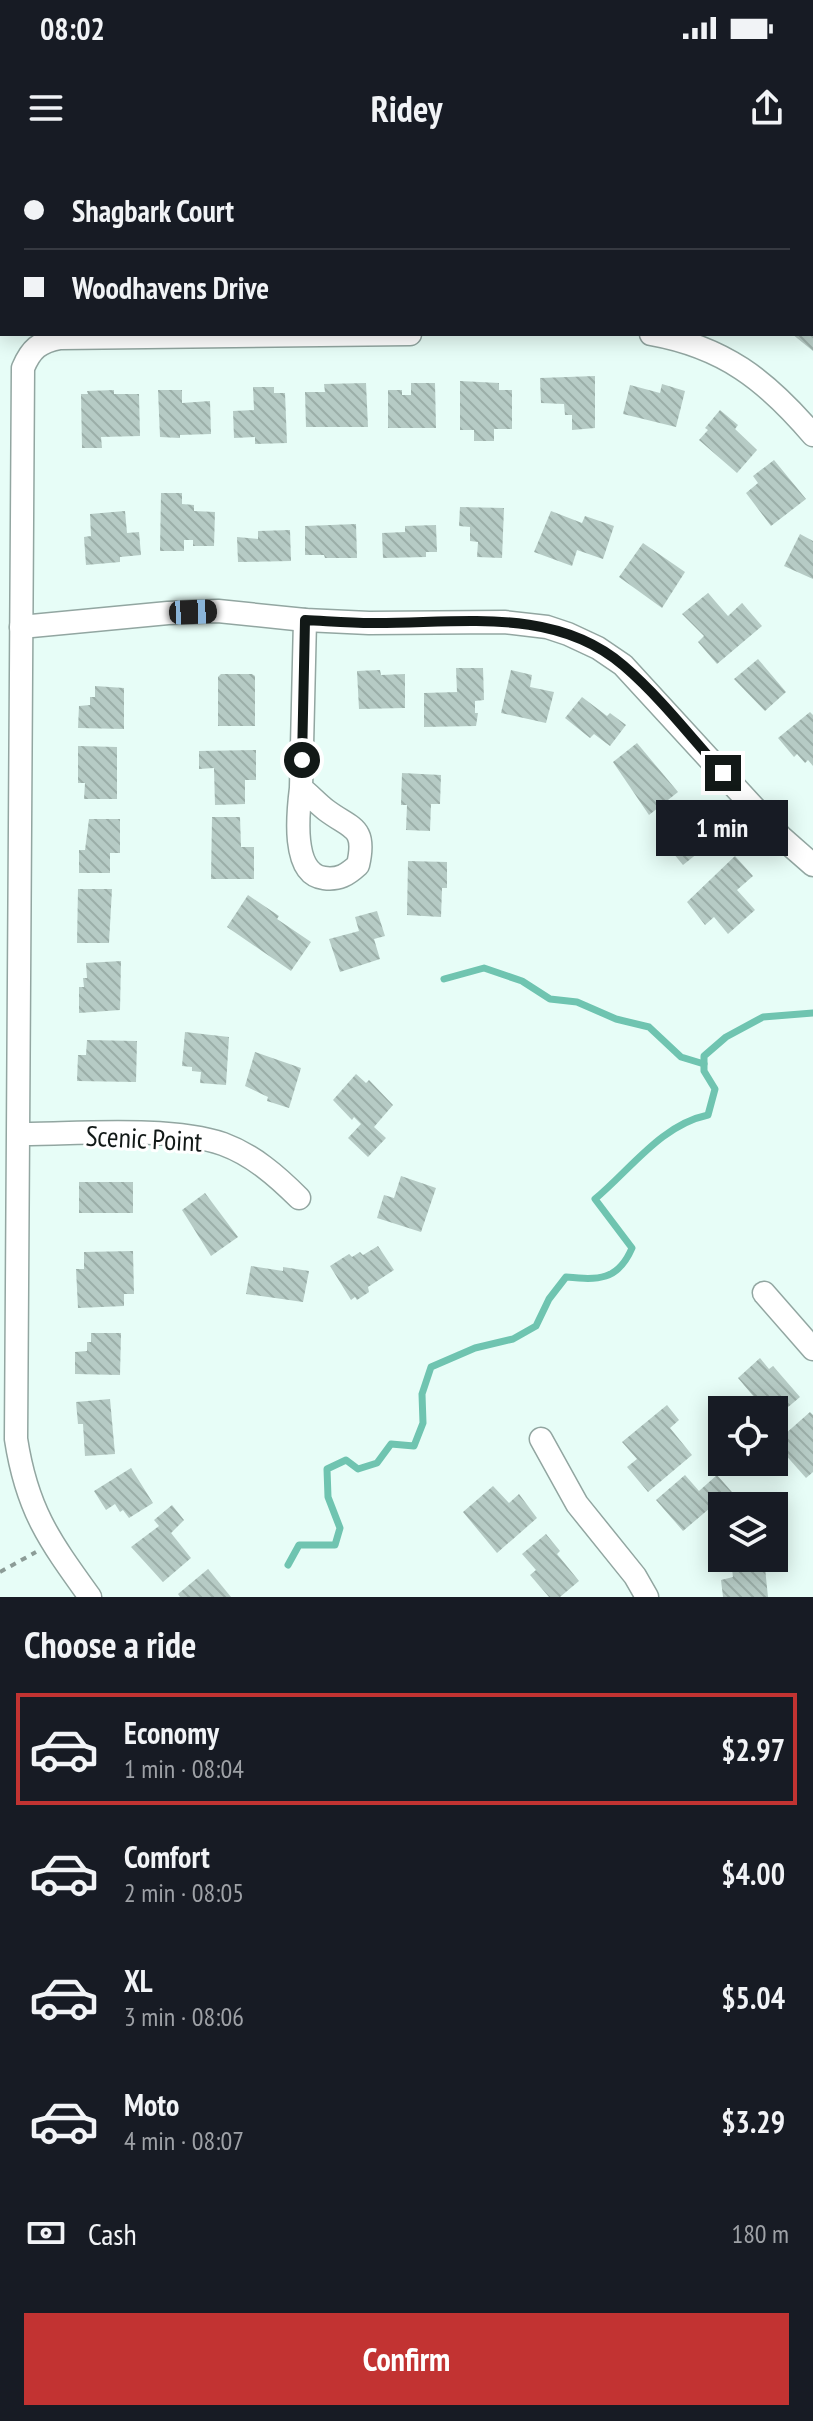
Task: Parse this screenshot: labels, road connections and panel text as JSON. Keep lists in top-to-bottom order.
{
  "streets": {
    "street": ["Scenic Point"]
  },
  "page": {
    "status": "08:02",
    "header": "Ridey",
    "banner": ["Shagbark Court", "Woodhavens Drive"],
    "bubble": "1 min",
    "heading": "Choose a ride",
    "list": [
      {
        "name": "Economy",
        "note": "1 min · 08:04",
        "value": "$2.97"
      },
      {
        "name": "Comfort",
        "note": "2 min · 08:05",
        "value": "$4.00"
      },
      {
        "name": "XL",
        "note": "3 min · 08:06",
        "value": "$5.04"
      },
      {
        "name": "Moto",
        "note": "4 min · 08:07",
        "value": "$3.29"
      }
    ],
    "pay": ["Cash", "180 m"],
    "buttons": "Confirm"
  }
}
